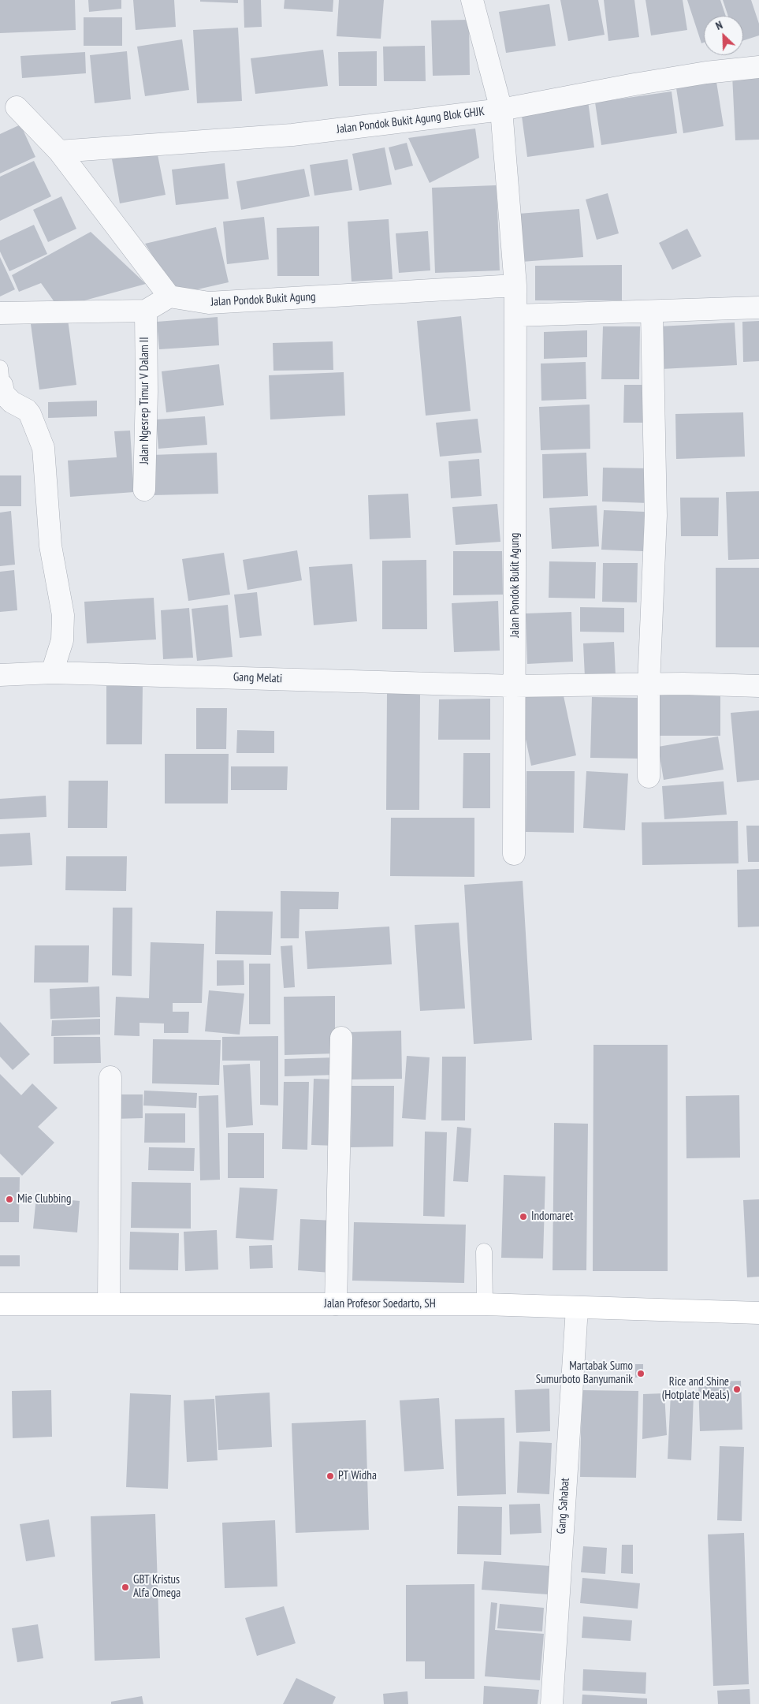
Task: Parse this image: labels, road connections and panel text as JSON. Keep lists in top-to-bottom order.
{
  "streets": {
    "main road": ["Jalan Profesor Soedarto, SH"],
    "street": [
      "Jalan Pondok Bukit Agung Blok GHJK",
      "Jalan Pondok Bukit Agung",
      "Jalan Ngesrep Timur V Dalam II",
      "Gang Melati",
      "Gang Sahabat"
    ]
  },
  "crossings": [
    ["Jalan Pondok Bukit Agung Blok GHJK", "Jalan Pondok Bukit Agung"],
    ["Jalan Pondok Bukit Agung", "Gang Melati"],
    ["Jalan Profesor Soedarto, SH", "Gang Sahabat"]
  ],
  "places": [
    "Mie Clubbing",
    "Indomaret",
    "Martabak Sumo Sumurboto Banyumanik",
    "Rice and Shine (Hotplate Meals)",
    "PT Widha",
    "GBT Kristus Alfa Omega"
  ],
  "north": "top left"
}
